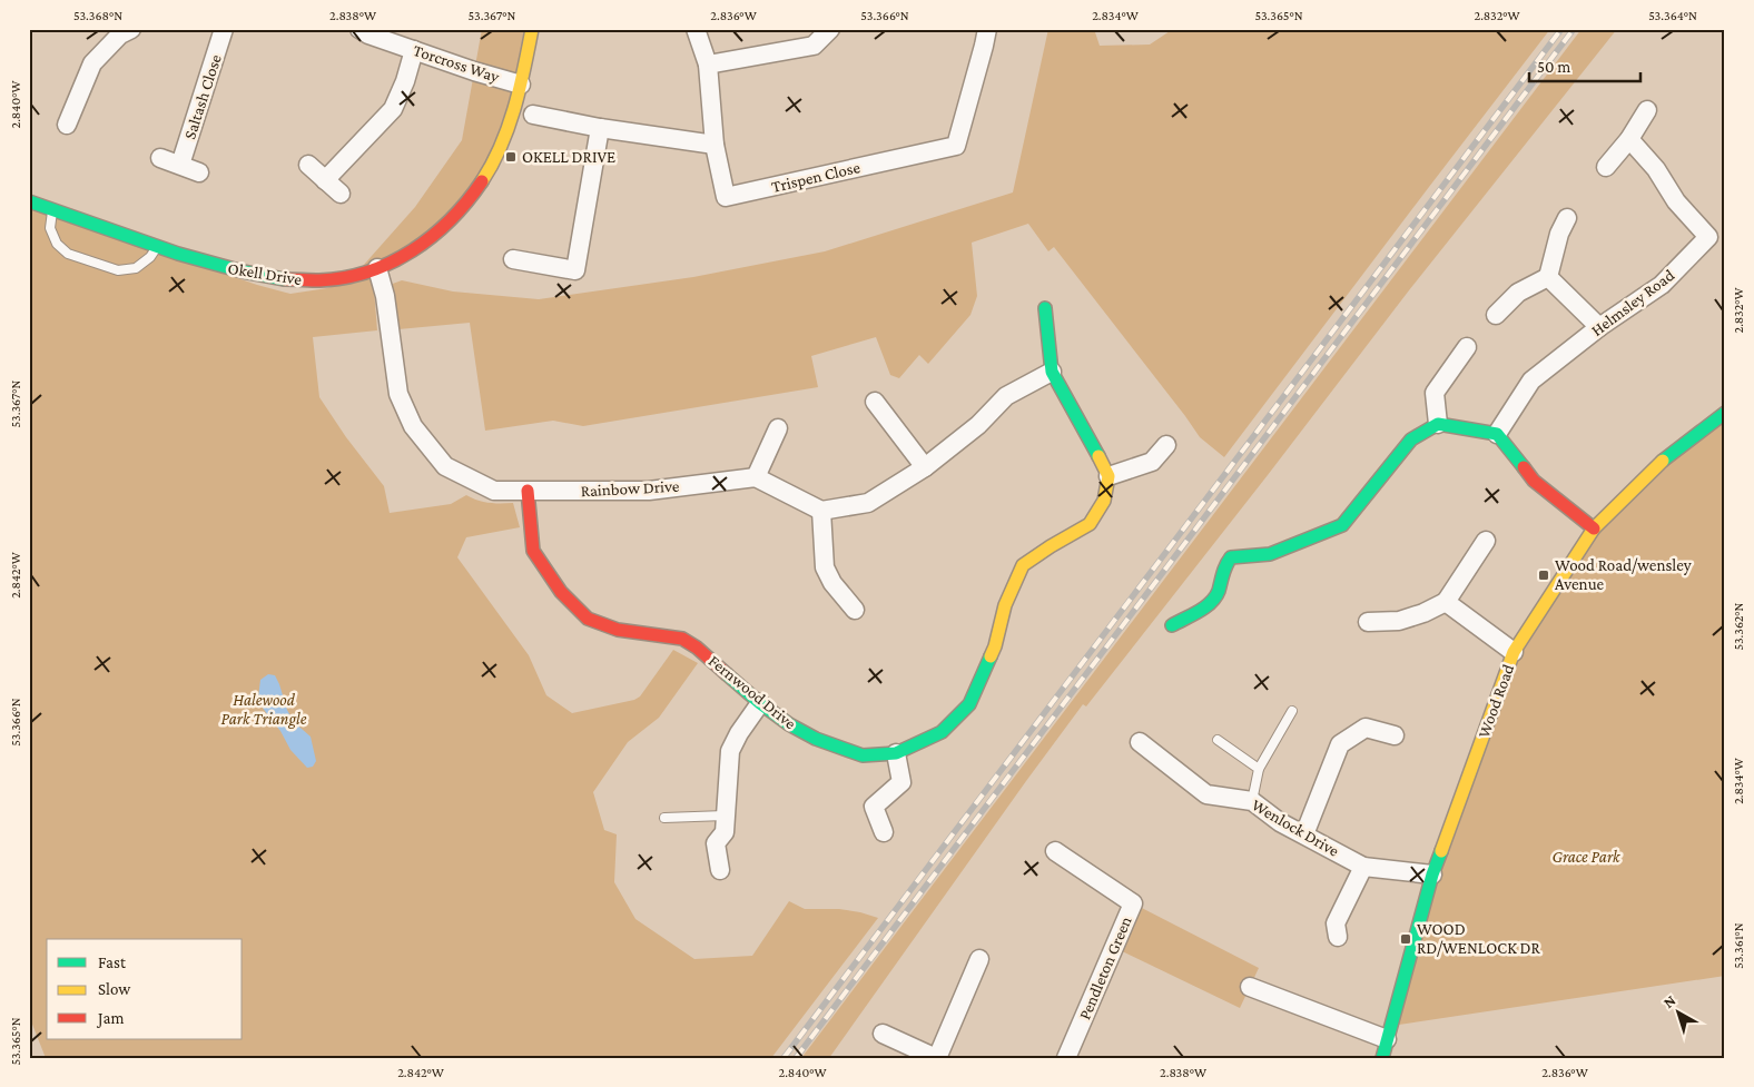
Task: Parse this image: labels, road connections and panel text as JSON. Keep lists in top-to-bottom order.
{
  "streets": {
    "street": [
      "Torcross Way",
      "Saltash Close",
      "Trispen Close",
      "Okell Drive",
      "Helmsley Road",
      "Rainbow Drive",
      "Fernwood Drive",
      "Wood Road",
      "Wenlock Drive",
      "Pendleton Green"
    ]
  },
  "crossings": [
    ["Torcross Way", "Okell Drive"],
    ["Okell Drive", "Rainbow Drive"],
    ["Rainbow Drive", "Fernwood Drive"],
    ["Wood Road", "Wenlock Drive"]
  ],
  "parks": ["Halewood Park Triangle", "Grace Park"],
  "places": {
    "transit": ["OKELL DRIVE", "Wood Road/wensley Avenue", "WOOD RD/WENLOCK DR"]
  },
  "legend": ["Fast", "Slow", "Jam"],
  "scale_bar": "50 m",
  "north": "top left",
  "coordinates": [
    "53.368°N",
    "2.838°W",
    "53.367°N",
    "2.836°W",
    "53.366°N",
    "2.834°W",
    "53.365°N",
    "2.832°W",
    "53.364°N",
    "2.840°W",
    "2.842°W",
    "53.362°N",
    "53.361°N"
  ]
}
